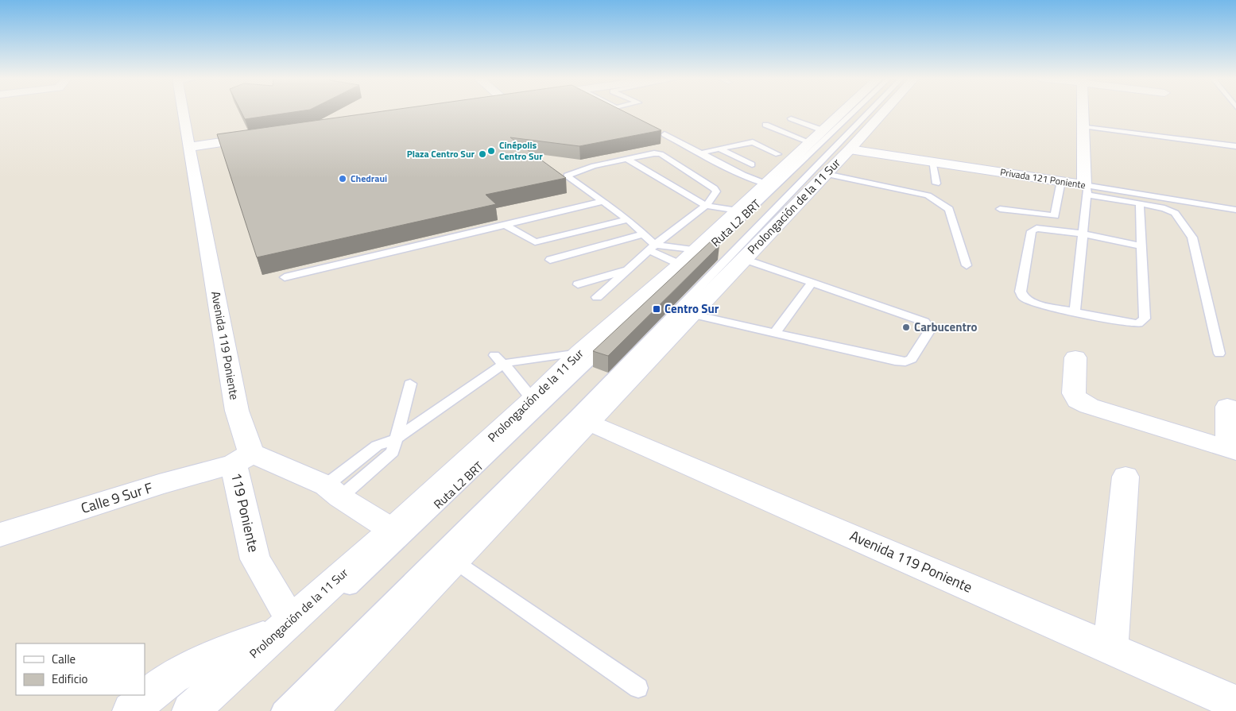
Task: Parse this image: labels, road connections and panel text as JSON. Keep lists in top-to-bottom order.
{
  "streets": {
    "street": [
      "Privada 121 Poniente",
      "Prolongación de la 11 Sur",
      "Avenida 119 Poniente",
      "Calle 9 Sur F",
      "119 Poniente"
    ],
    "lane": ["Ruta L2 BRT"]
  },
  "crossings": [
    ["Privada 121 Poniente", "Prolongación de la 11 Sur"],
    ["Prolongación de la 11 Sur", "Avenida 119 Poniente"],
    ["Prolongación de la 11 Sur", "119 Poniente"],
    ["Avenida 119 Poniente", "Calle 9 Sur F"],
    ["Avenida 119 Poniente", "119 Poniente"],
    ["Calle 9 Sur F", "119 Poniente"]
  ],
  "places": {
    "other": [
      "Cinépolis Centro Sur",
      "Plaza Centro Sur",
      "Chedraui",
      "Carbucentro"
    ],
    "transit": ["Centro Sur"]
  },
  "legend": ["Calle", "Edificio"]
}
